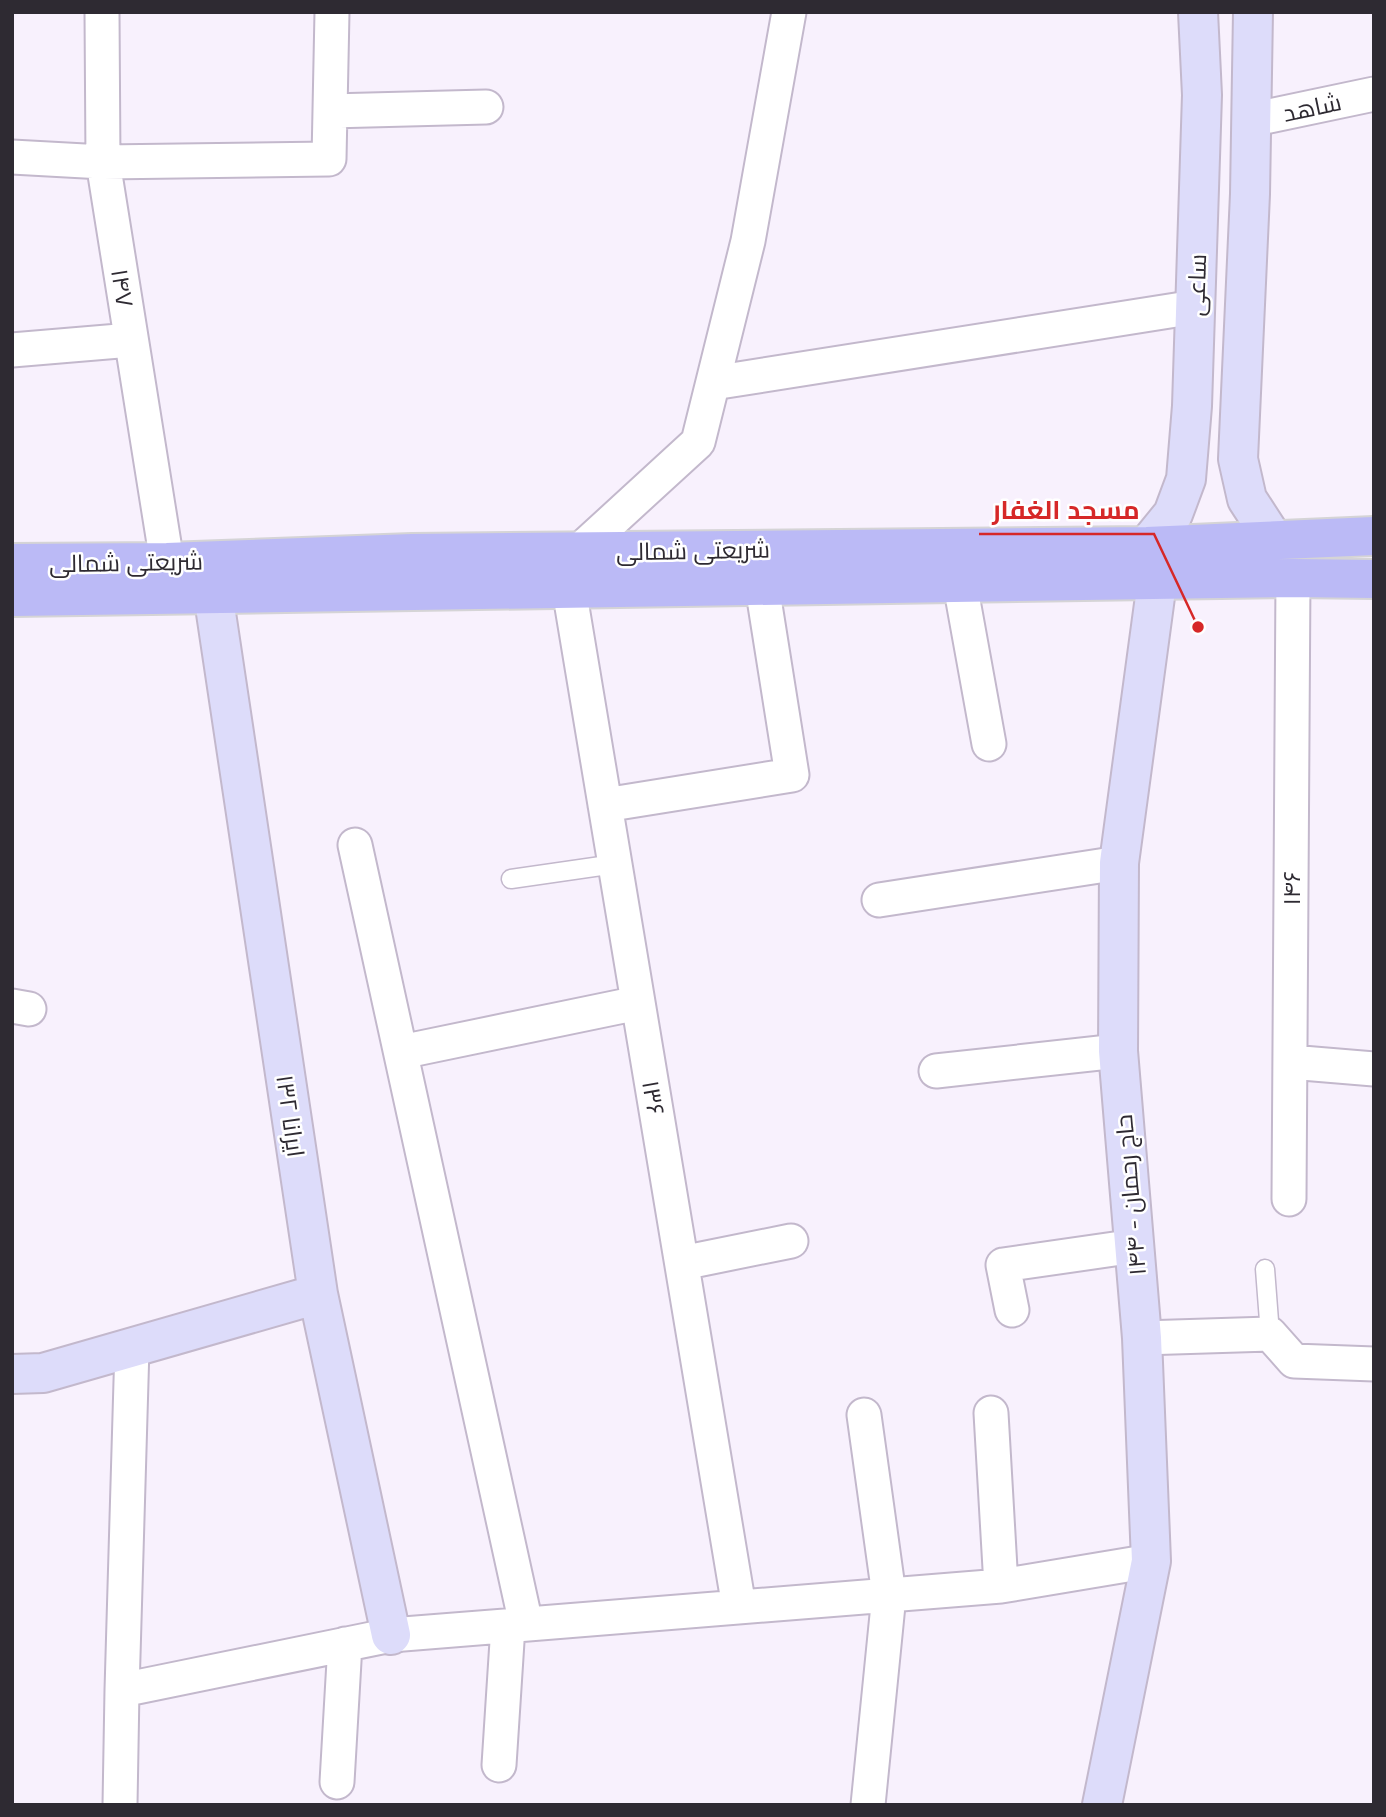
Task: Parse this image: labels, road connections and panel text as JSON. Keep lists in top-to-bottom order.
{
  "streets": {
    "main road": ["شریعتی شمالی"],
    "street": [
      "شاهد",
      "ساعی",
      "۱۴۷",
      "۱۴۶",
      "۱۳۶",
      "ایرانا ۱۳۲",
      "حاج رحمان - ۱۴۴"
    ]
  },
  "crossings": [
    ["شاهد", "ساعی"],
    ["ساعی", "شریعتی شمالی"],
    ["۱۴۷", "شریعتی شمالی"],
    ["شریعتی شمالی", "۱۴۶"],
    ["شریعتی شمالی", "۱۳۶"],
    ["شریعتی شمالی", "ایرانا ۱۳۲"],
    ["شریعتی شمالی", "حاج رحمان - ۱۴۴"]
  ],
  "places": ["مسجد الغفار"]
}
